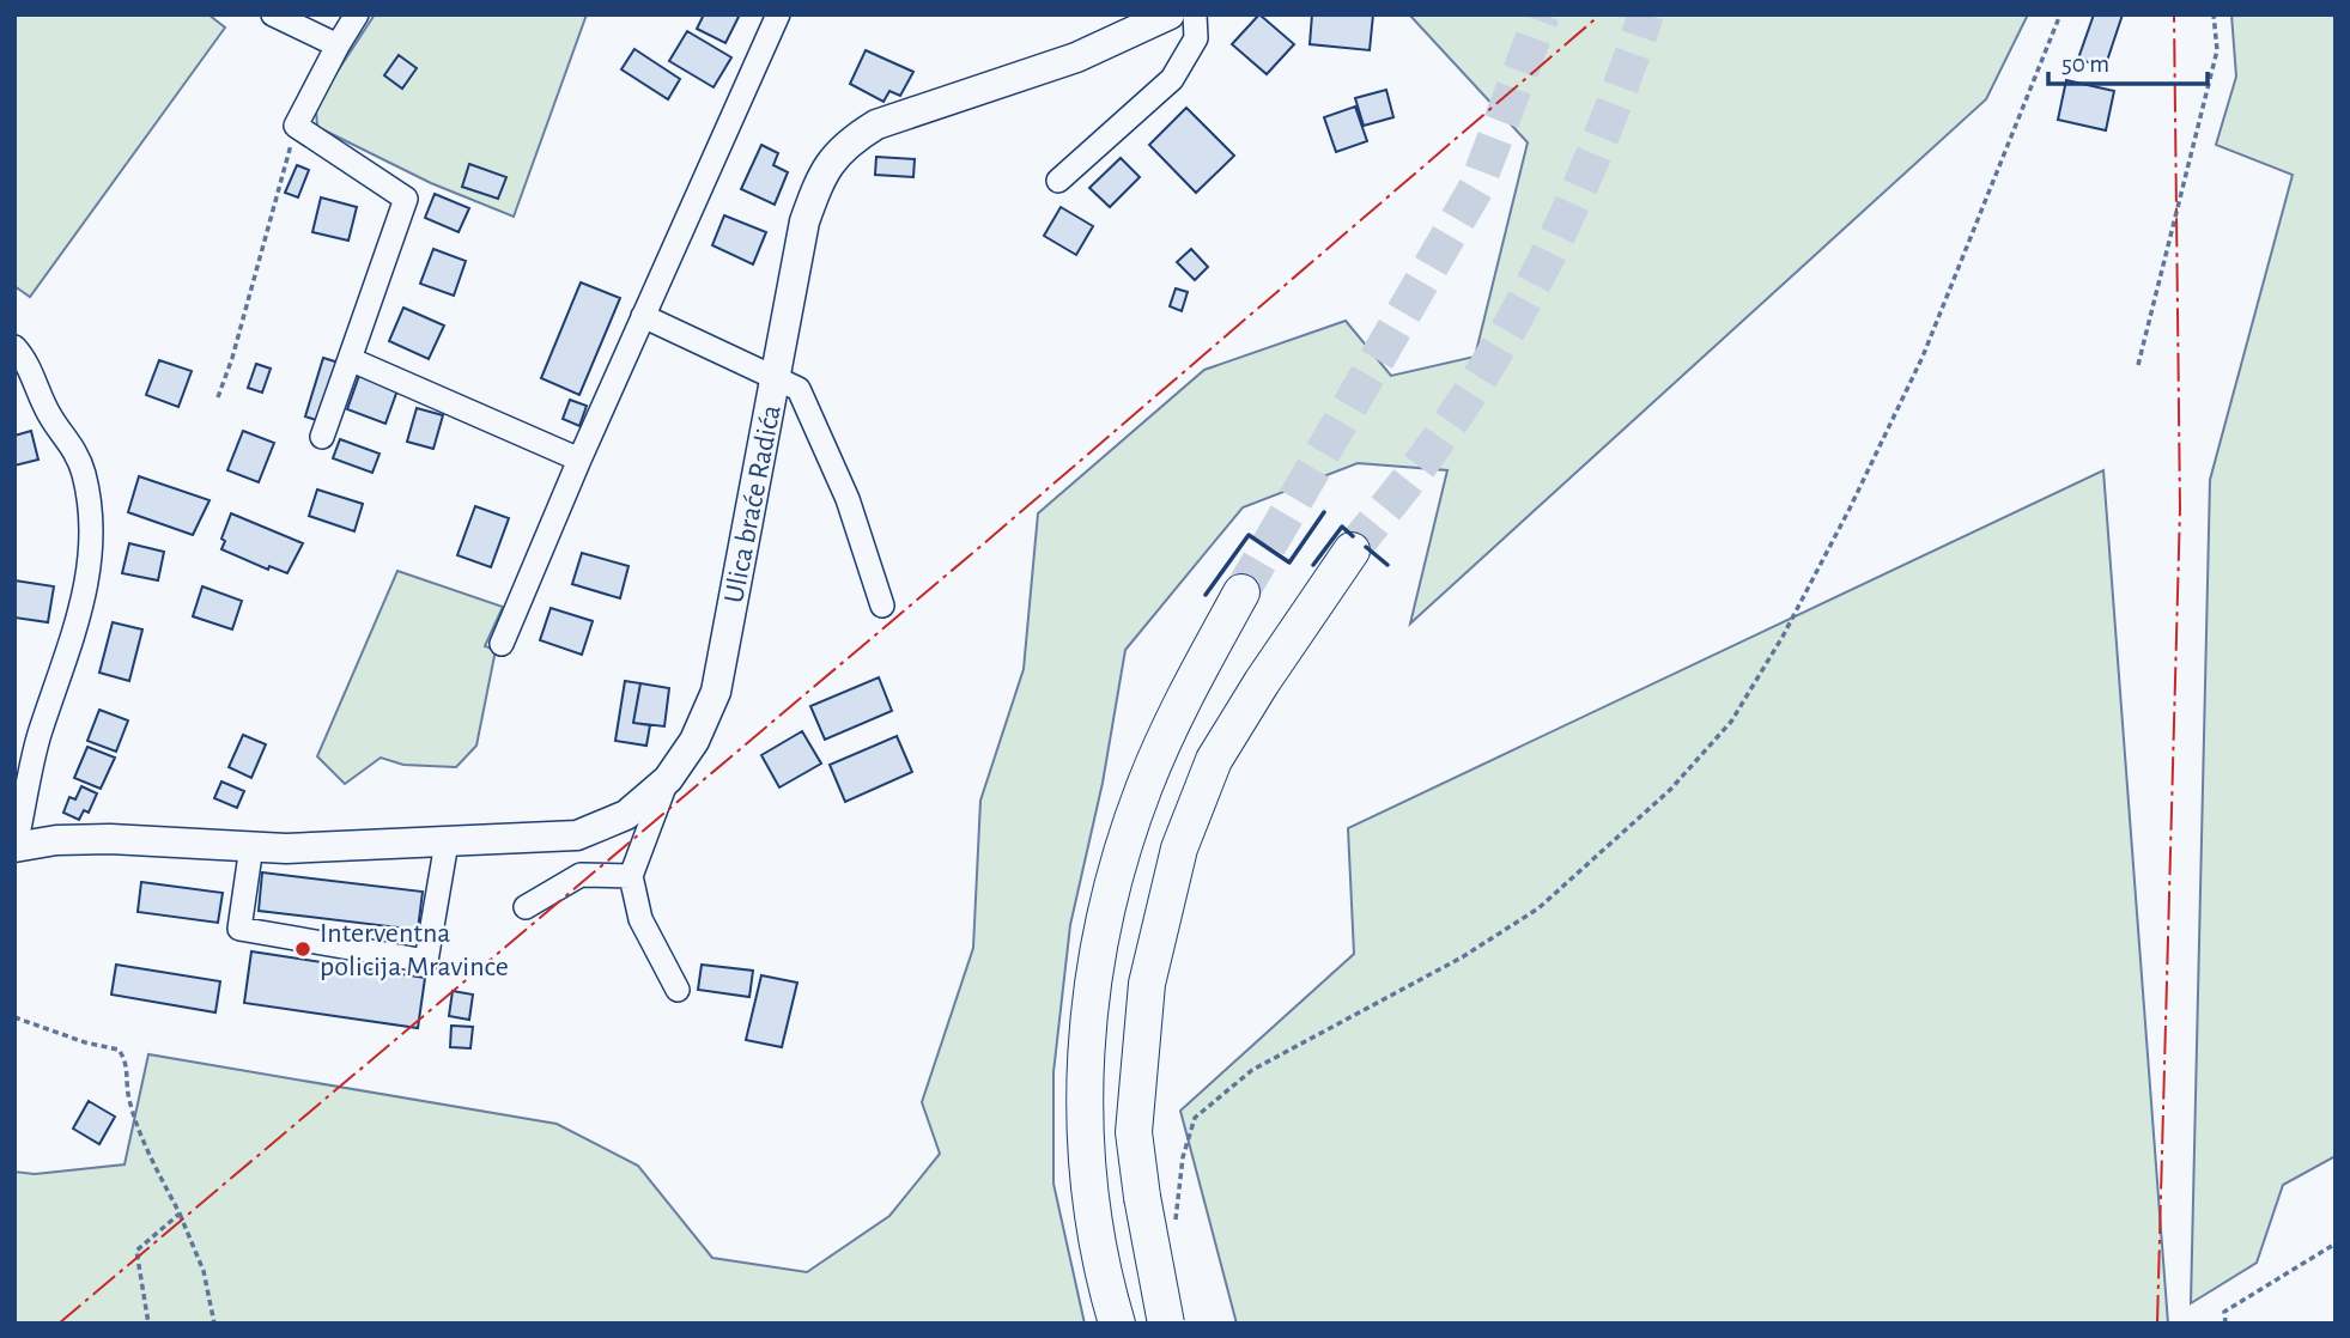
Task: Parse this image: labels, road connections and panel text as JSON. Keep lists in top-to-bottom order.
{
  "streets": {
    "main road": ["Ulica braće Radića"]
  },
  "places": ["Interventna policija Mravince"],
  "scale_bar": "50 m"
}
